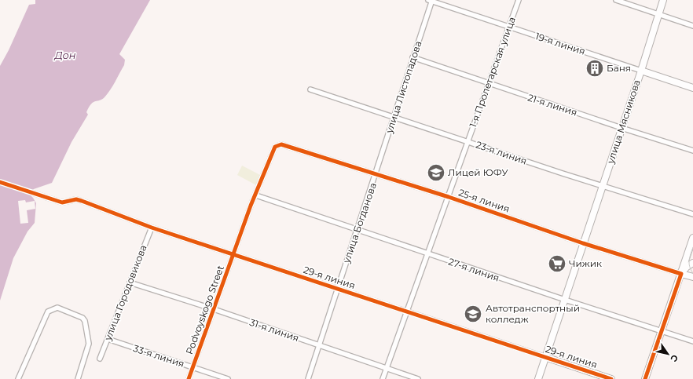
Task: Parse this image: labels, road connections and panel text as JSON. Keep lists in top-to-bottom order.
{
  "streets": {
    "main road": ["19-я линия", "улица Мясникова", "29-я линия"],
    "street": [
      "1-я Пролетарская улица",
      "улица Листопадова",
      "21-я линия",
      "23-я линия",
      "25-я линия",
      "улица Богданова",
      "27-я линия",
      "улица Городовикова",
      "Podvoyskogo Street",
      "31-я линия",
      "33-я линия"
    ]
  },
  "crossings": [
    ["19-я линия", "1-я Пролетарская улица"],
    ["19-я линия", "улица Листопадова"],
    ["19-я линия", "улица Мясникова"],
    ["1-я Пролетарская улица", "21-я линия"],
    ["1-я Пролетарская улица", "23-я линия"],
    ["1-я Пролетарская улица", "25-я линия"],
    ["1-я Пролетарская улица", "27-я линия"],
    ["1-я Пролетарская улица", "29-я линия"],
    ["1-я Пролетарская улица", "31-я линия"],
    ["улица Листопадова", "21-я линия"],
    ["улица Листопадова", "23-я линия"],
    ["улица Листопадова", "25-я линия"],
    ["улица Листопадова", "улица Богданова"],
    ["21-я линия", "улица Мясникова"],
    ["улица Мясникова", "23-я линия"],
    ["улица Мясникова", "25-я линия"],
    ["улица Мясникова", "27-я линия"],
    ["улица Мясникова", "29-я линия"],
    ["25-я линия", "улица Богданова"],
    ["25-я линия", "Podvoyskogo Street"],
    ["улица Богданова", "27-я линия"],
    ["улица Богданова", "29-я линия"],
    ["улица Богданова", "31-я линия"],
    ["27-я линия", "Podvoyskogo Street"],
    ["29-я линия", "улица Городовикова"],
    ["29-я линия", "Podvoyskogo Street"],
    ["улица Городовикова", "31-я линия"],
    ["улица Городовикова", "33-я линия"],
    ["Podvoyskogo Street", "31-я линия"],
    ["Podvoyskogo Street", "33-я линия"]
  ],
  "water": ["Дон"],
  "places": {
    "building": ["Баня"],
    "school or university": ["Лицей ЮФУ", "Автотранспортный колледж"],
    "supermarket": ["Чижик"]
  },
  "north": "bottom right"
}
